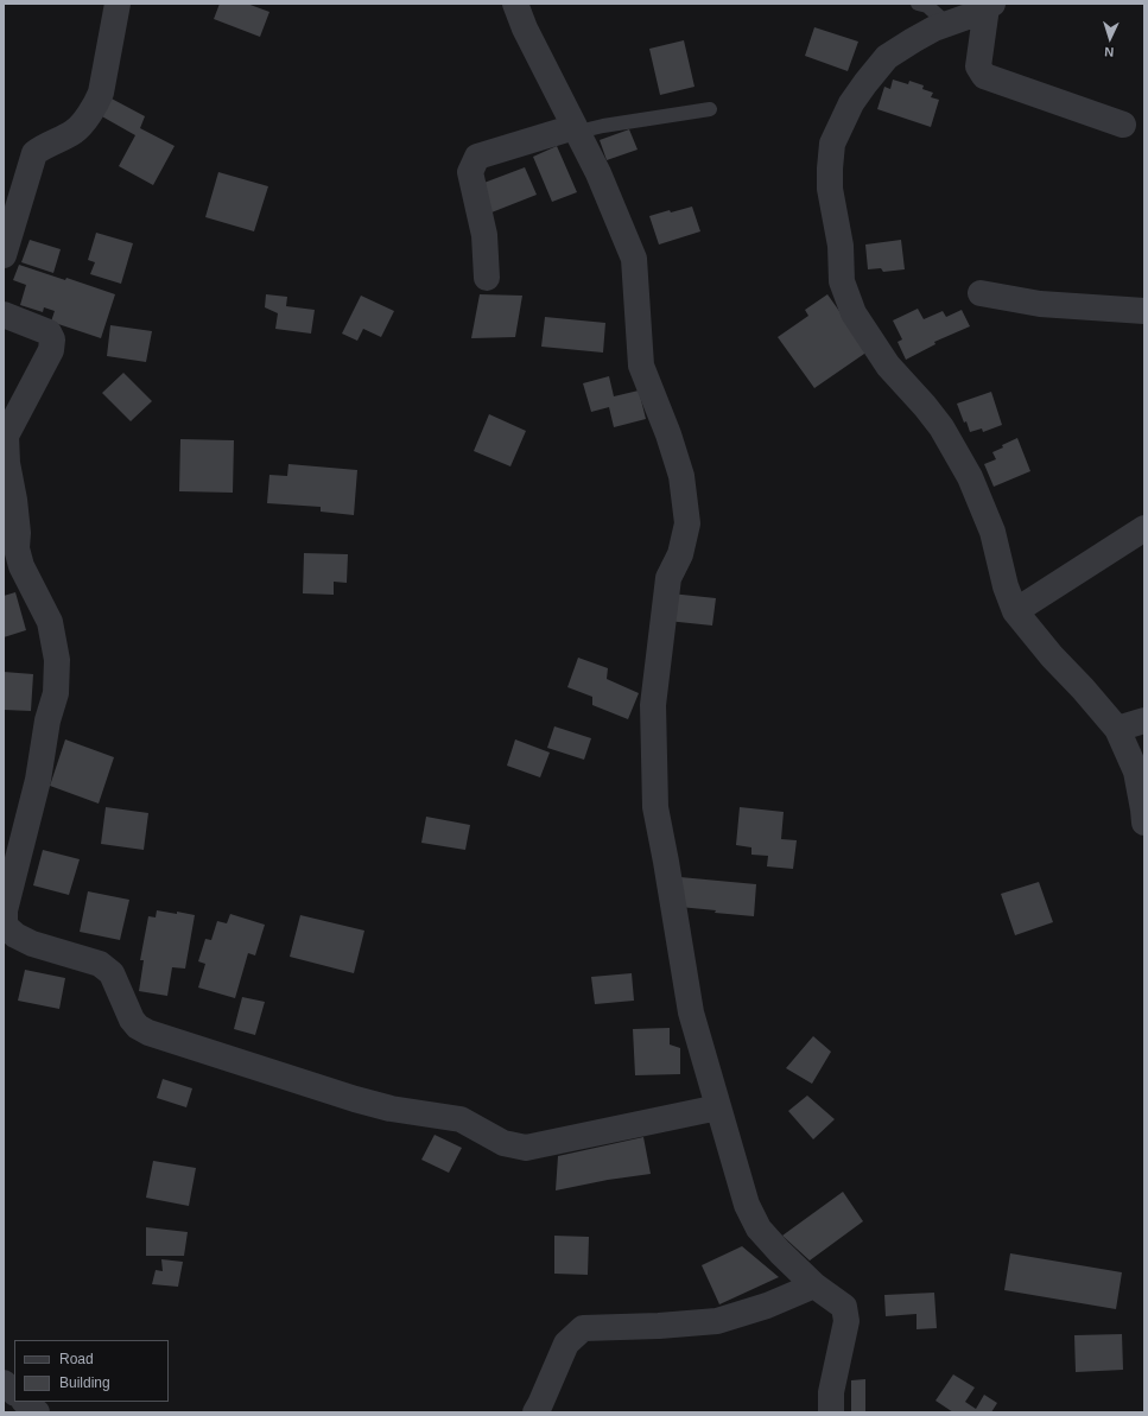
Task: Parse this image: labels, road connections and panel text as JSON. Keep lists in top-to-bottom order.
{
  "legend": ["Road", "Building"],
  "north": "bottom"
}
